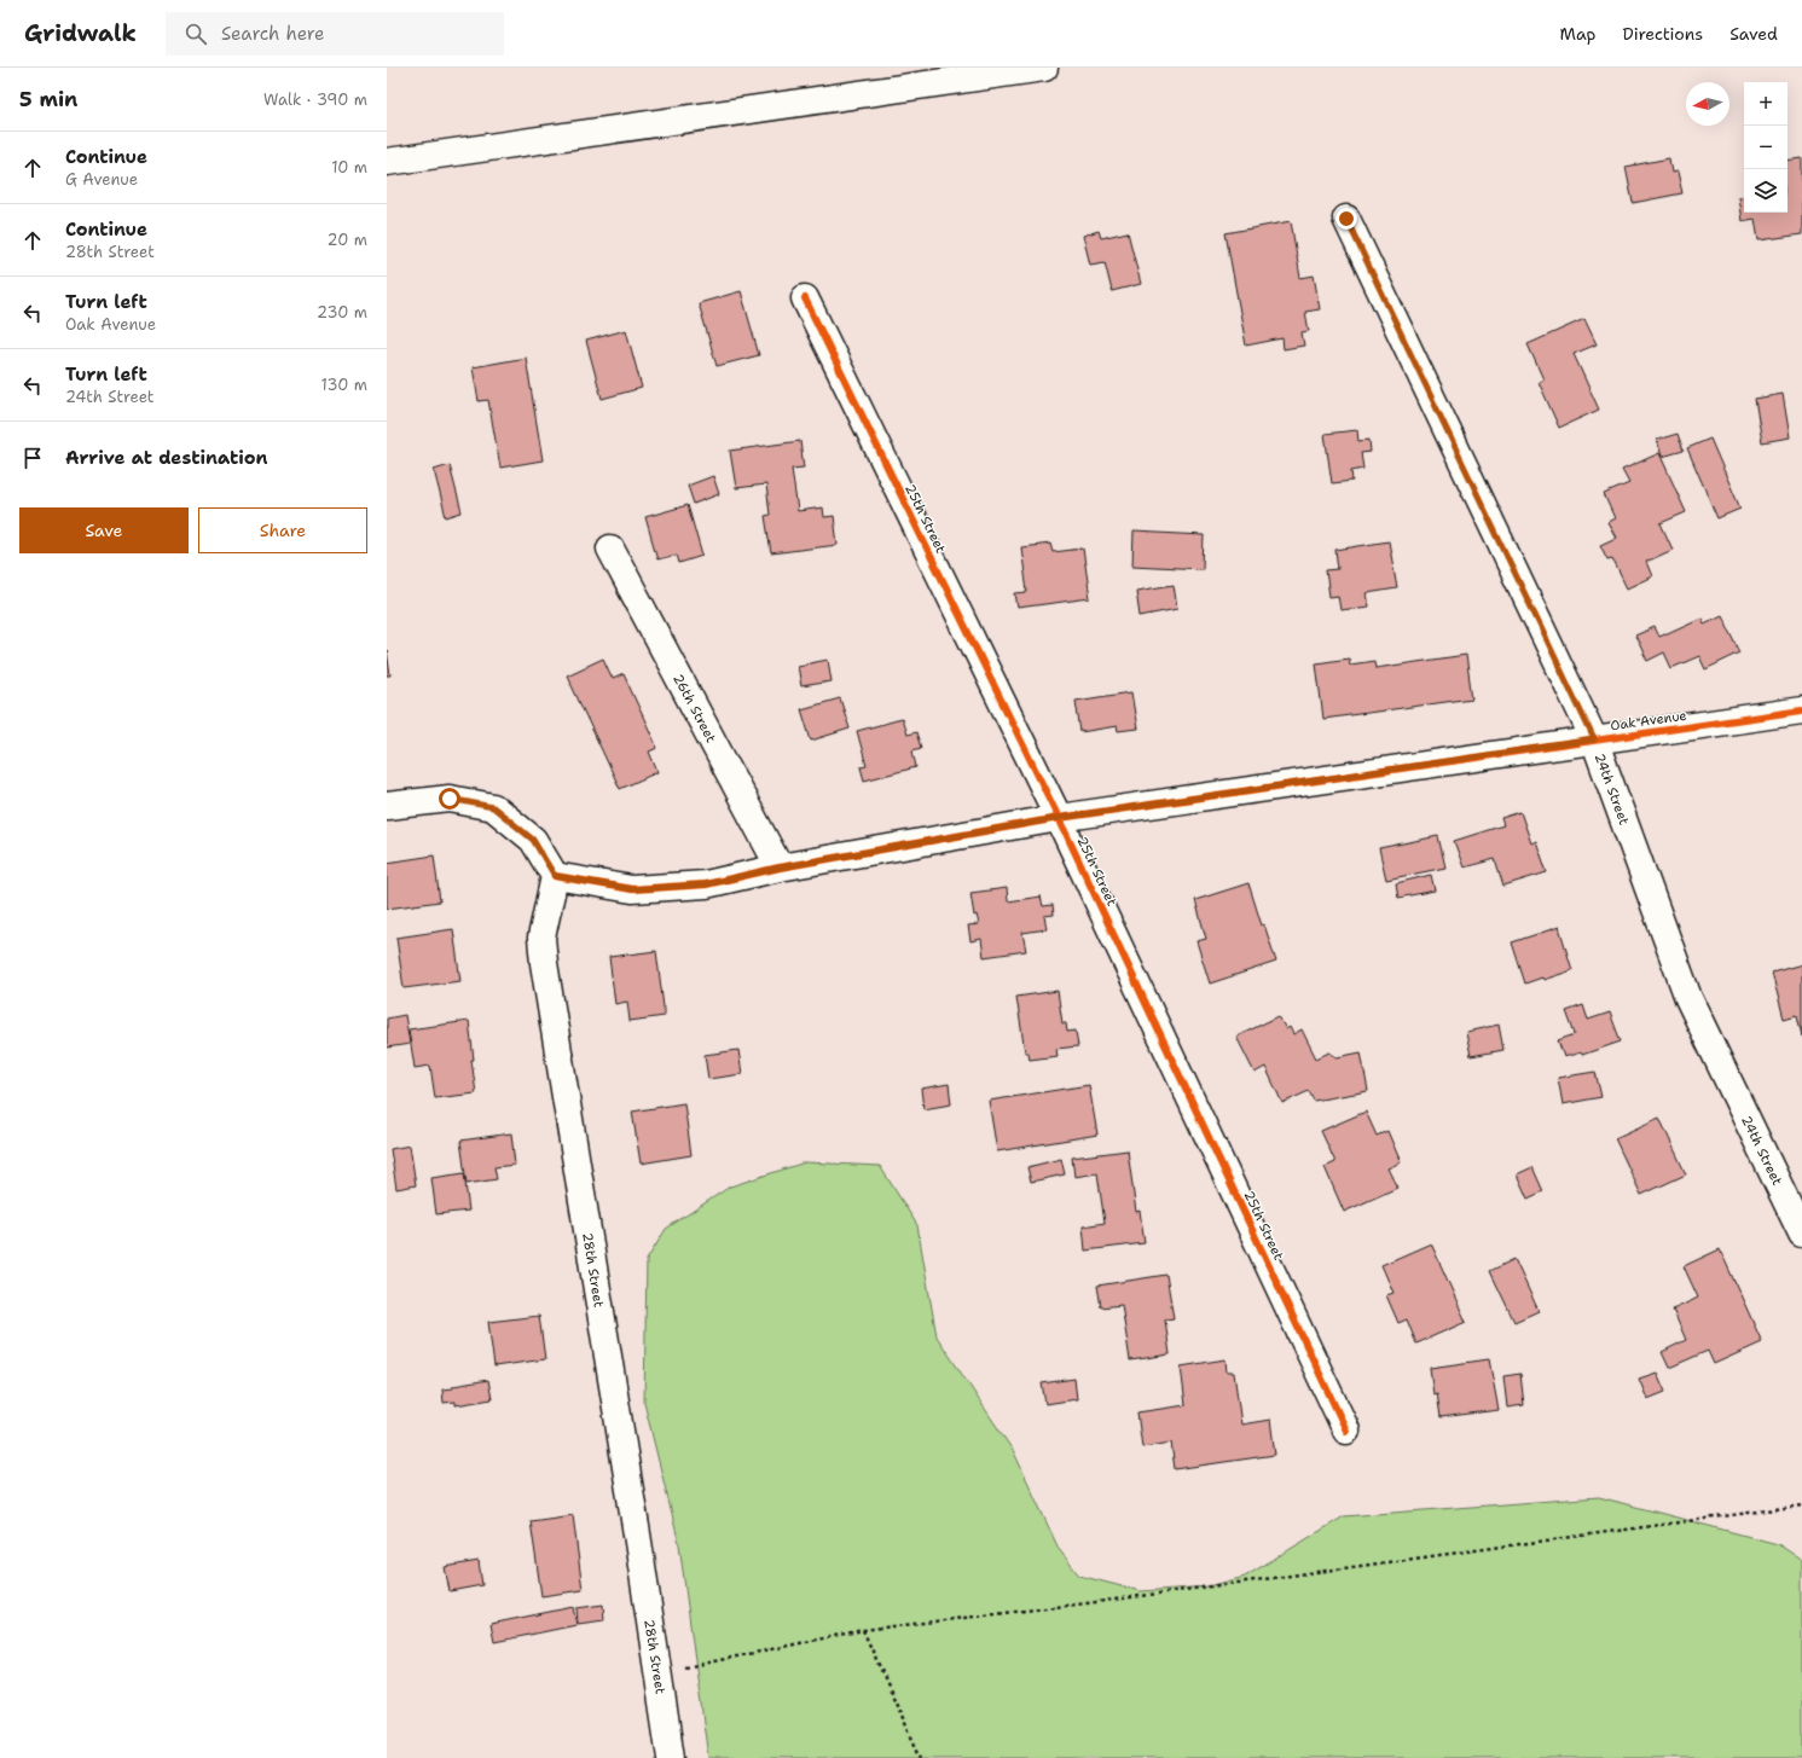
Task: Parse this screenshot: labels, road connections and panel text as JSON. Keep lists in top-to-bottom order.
{
  "streets": {
    "street": [
      "25th Street",
      "26th Street",
      "Oak Avenue",
      "24th Street",
      "28th Street"
    ]
  },
  "crossings": [
    ["25th Street", "Oak Avenue"],
    ["26th Street", "Oak Avenue"],
    ["Oak Avenue", "24th Street"],
    ["Oak Avenue", "28th Street"]
  ],
  "north": "left",
  "page": {
    "header": "Gridwalk",
    "search": "Search here",
    "nav": ["Map", "Directions", "Saved"],
    "heading": ["5 min", "Walk · 390 m"],
    "map_buttons": ["+", "−"],
    "list": [
      ["Continue", "G Avenue", "10 m"],
      ["Continue", "28th Street", "20 m"],
      ["Turn left", "Oak Avenue", "230 m"],
      ["Turn left", "24th Street", "130 m"],
      "Arrive at destination"
    ],
    "buttons": ["Save", "Share"]
  }
}
